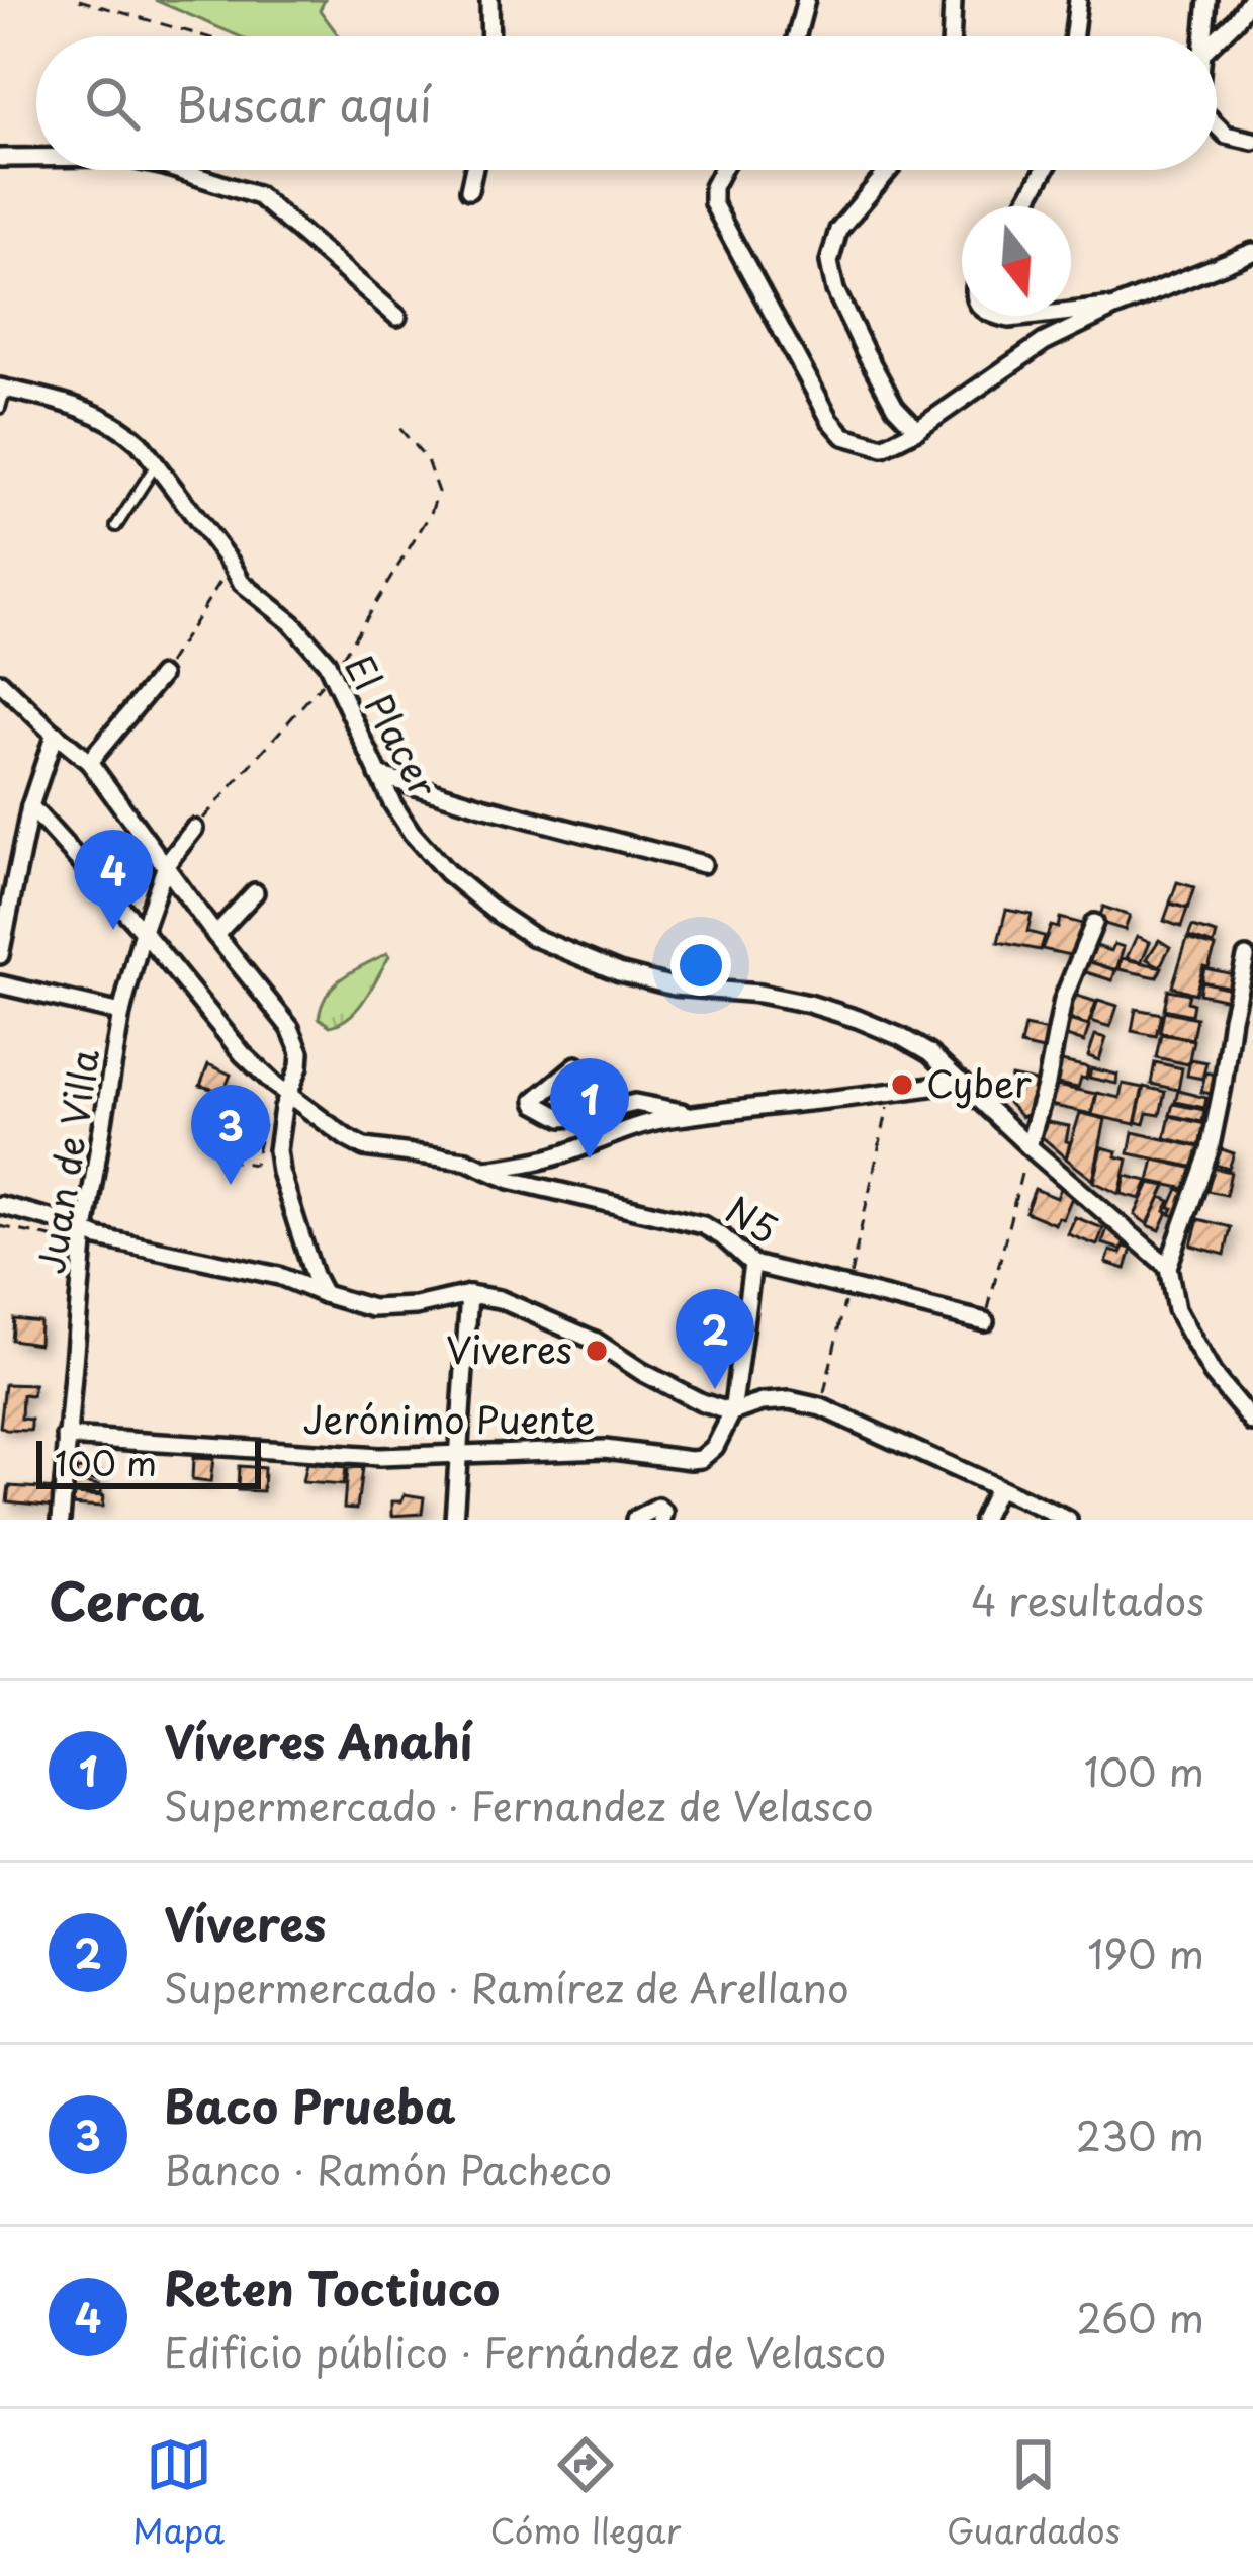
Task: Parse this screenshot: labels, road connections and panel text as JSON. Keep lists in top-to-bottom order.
{
  "streets": {
    "street": [
      "El Placer",
      "Juan de Villa",
      "N5",
      "Jerónimo Puente"
    ]
  },
  "crossings": [
    ["Juan de Villa", "N5"],
    ["Juan de Villa", "Jerónimo Puente"]
  ],
  "places": ["Cyber", "Viveres"],
  "scale_bar": "100 m",
  "north": "bottom",
  "page": {
    "search": "Buscar aquí",
    "pins": [
      "4",
      "1",
      "3",
      "2"
    ],
    "scale": "100 m",
    "heading": ["Cerca", "4 resultados"],
    "list": [
      {
        "mark": "1",
        "name": "Víveres Anahí",
        "note": "Supermercado · Fernandez de Velasco",
        "value": "100 m"
      },
      {
        "mark": "2",
        "name": "Víveres",
        "note": "Supermercado · Ramírez de Arellano",
        "value": "190 m"
      },
      {
        "mark": "3",
        "name": "Baco Prueba",
        "note": "Banco · Ramón Pacheco",
        "value": "230 m"
      },
      {
        "mark": "4",
        "name": "Reten Toctiuco",
        "note": "Edificio público · Fernández de Velasco",
        "value": "260 m"
      }
    ],
    "nav": ["Mapa", "Cómo llegar", "Guardados"]
  }
}
